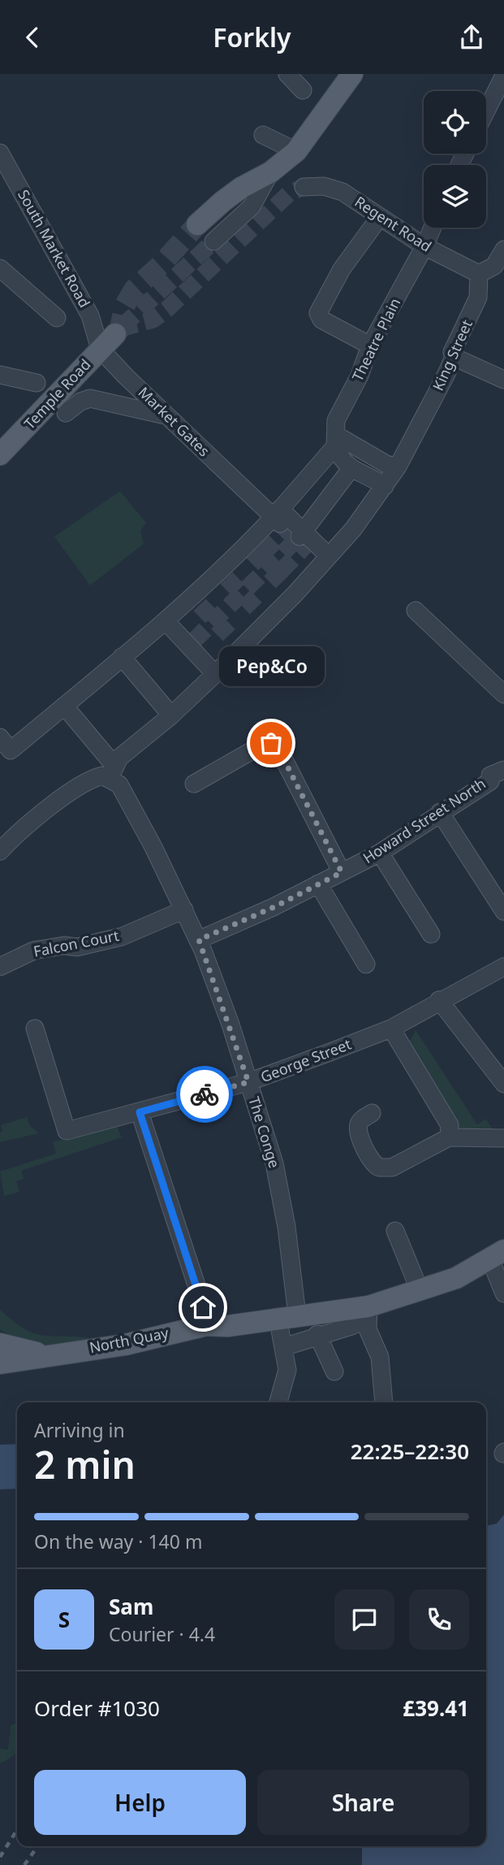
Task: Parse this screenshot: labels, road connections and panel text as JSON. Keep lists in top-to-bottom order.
{
  "streets": {
    "main road": ["Temple Road", "North Quay"],
    "street": [
      "Regent Road",
      "South Market Road",
      "Theatre Plain",
      "King Street",
      "Market Gates",
      "Howard Street North",
      "Falcon Court",
      "George Street",
      "The Conge"
    ]
  },
  "crossings": [
    ["Regent Road", "Theatre Plain"],
    ["Regent Road", "King Street"],
    ["South Market Road", "Temple Road"],
    ["South Market Road", "Market Gates"],
    ["King Street", "Market Gates"],
    ["King Street", "The Conge"],
    ["Temple Road", "Market Gates"],
    ["Howard Street North", "The Conge"],
    ["Falcon Court", "The Conge"],
    ["George Street", "The Conge"],
    ["The Conge", "North Quay"]
  ],
  "places": ["Pep&Co"],
  "page": {
    "header": "Forkly",
    "bubble": "Pep&Co",
    "heading": ["2 min", "Arriving in", "22:25–22:30"],
    "panel": [
      "Sam",
      "Courier · 4.4",
      "Order #1030",
      "£39.41"
    ],
    "bar": "On the way · 140 m",
    "round": "S",
    "buttons": ["Help", "Share"]
  }
}
